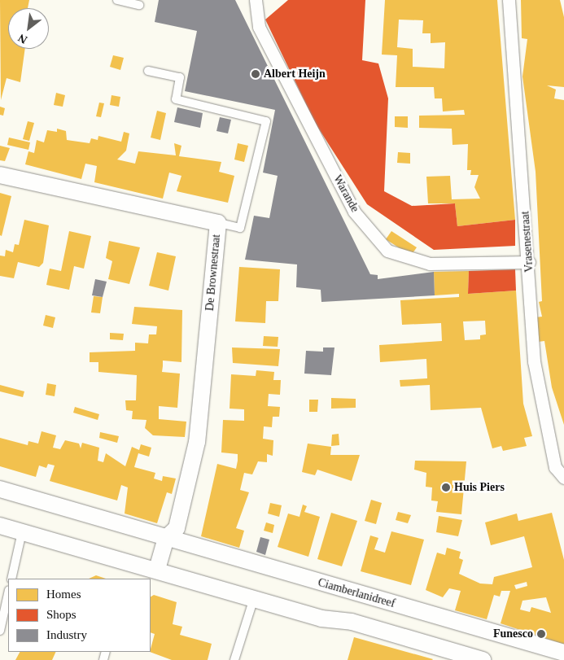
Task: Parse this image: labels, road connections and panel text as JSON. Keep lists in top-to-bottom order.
{
  "streets": {
    "street": [
      "Warande",
      "Vrasenestraat",
      "De Brownestraat",
      "Ciamberlanidreef"
    ]
  },
  "crossings": [
    ["Warande", "Vrasenestraat"],
    ["De Brownestraat", "Ciamberlanidreef"]
  ],
  "places": ["Albert Heijn", "Huis Piers", "Funesco"],
  "legend": ["Homes", "Shops", "Industry"],
  "north": "bottom left"
}
